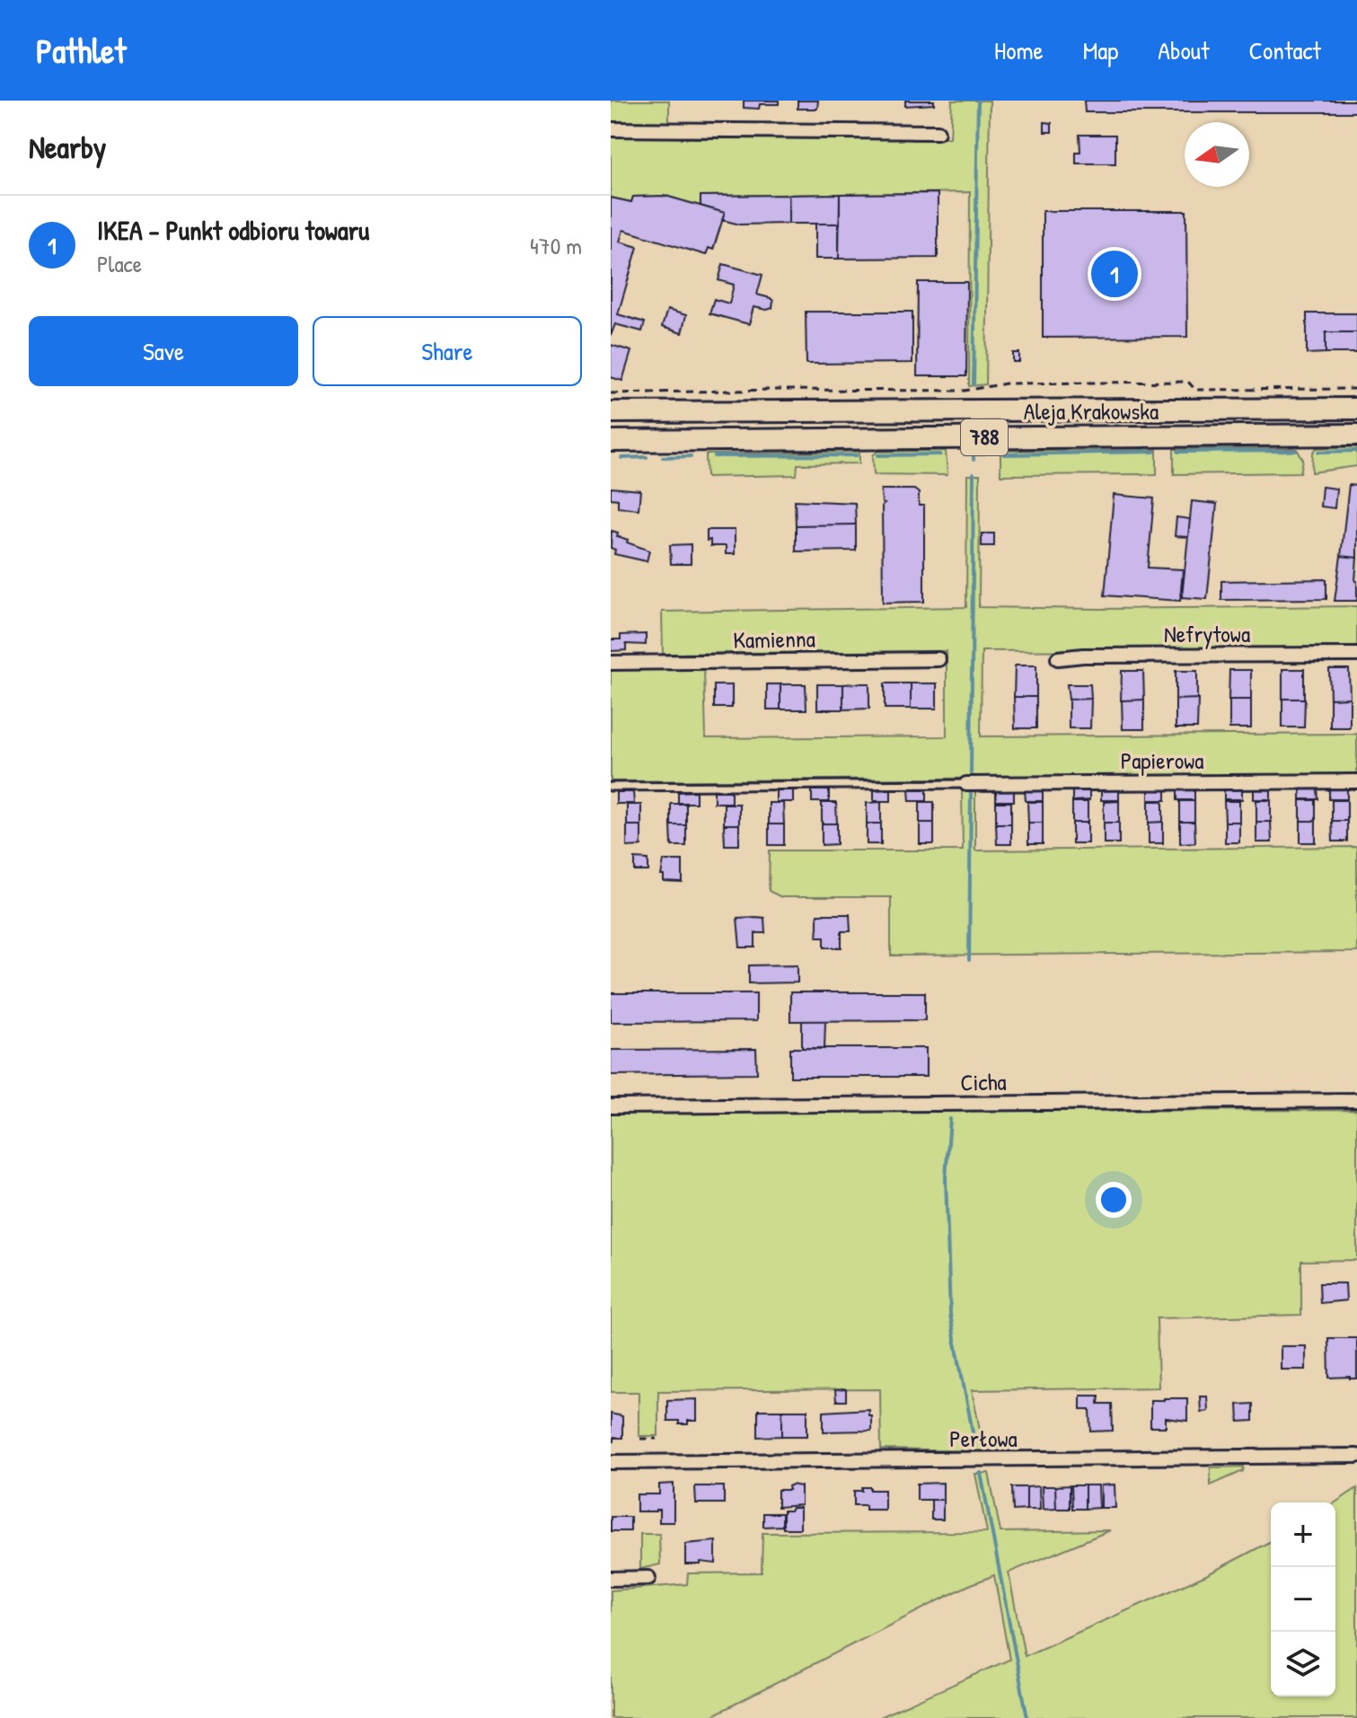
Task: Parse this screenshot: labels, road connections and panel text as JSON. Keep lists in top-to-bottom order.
{
  "streets": {
    "main road": ["Aleja Krakowska", "788"],
    "street": [
      "Nefrytowa",
      "Kamienna",
      "Papierowa",
      "Cicha",
      "Perłowa"
    ]
  },
  "north": "left",
  "page": {
    "header": "Pathlet",
    "nav": [
      "Home",
      "Map",
      "About",
      "Contact"
    ],
    "heading": "Nearby",
    "list": [
      {
        "mark": "1",
        "name": "IKEA - Punkt odbioru towaru",
        "note": "Place",
        "value": "470 m"
      }
    ],
    "pins": "1",
    "buttons": ["Save", "Share"],
    "map_buttons": ["+", "−"]
  }
}
